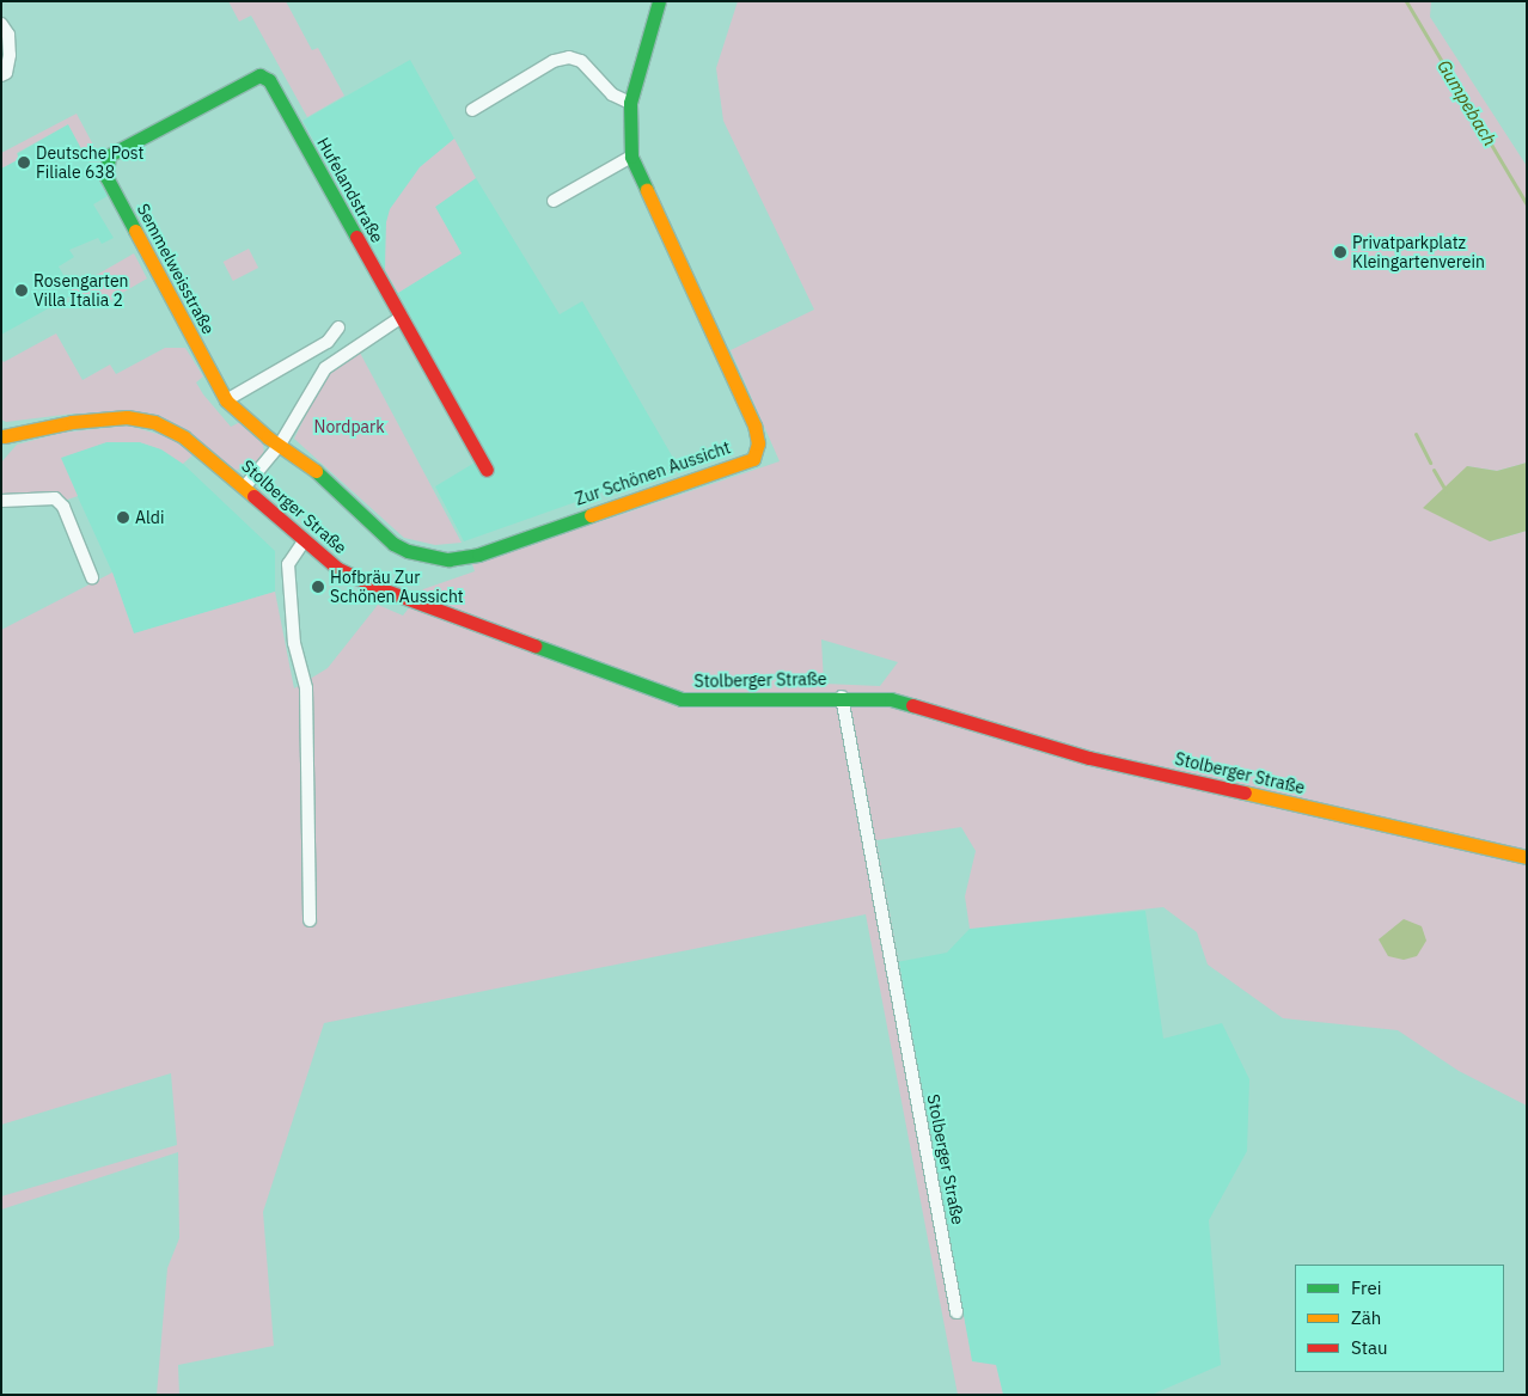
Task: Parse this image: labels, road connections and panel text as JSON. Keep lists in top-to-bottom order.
{
  "streets": {
    "street": [
      "Hufelandstraße",
      "Semmelweisstraße",
      "Zur Schönen Aussicht",
      "Stolberger Straße"
    ]
  },
  "crossings": [
    ["Hufelandstraße", "Semmelweisstraße"],
    ["Semmelweisstraße", "Zur Schönen Aussicht"]
  ],
  "water": ["Gumpebach"],
  "parks": ["Nordpark"],
  "places": [
    "Deutsche Post Filiale 638",
    "Privatparkplatz Kleingartenverein",
    "Rosengarten Villa Italia 2",
    "Aldi",
    "Hofbräu Zur Schönen Aussicht"
  ],
  "legend": ["Frei", "Zäh", "Stau"]
}
